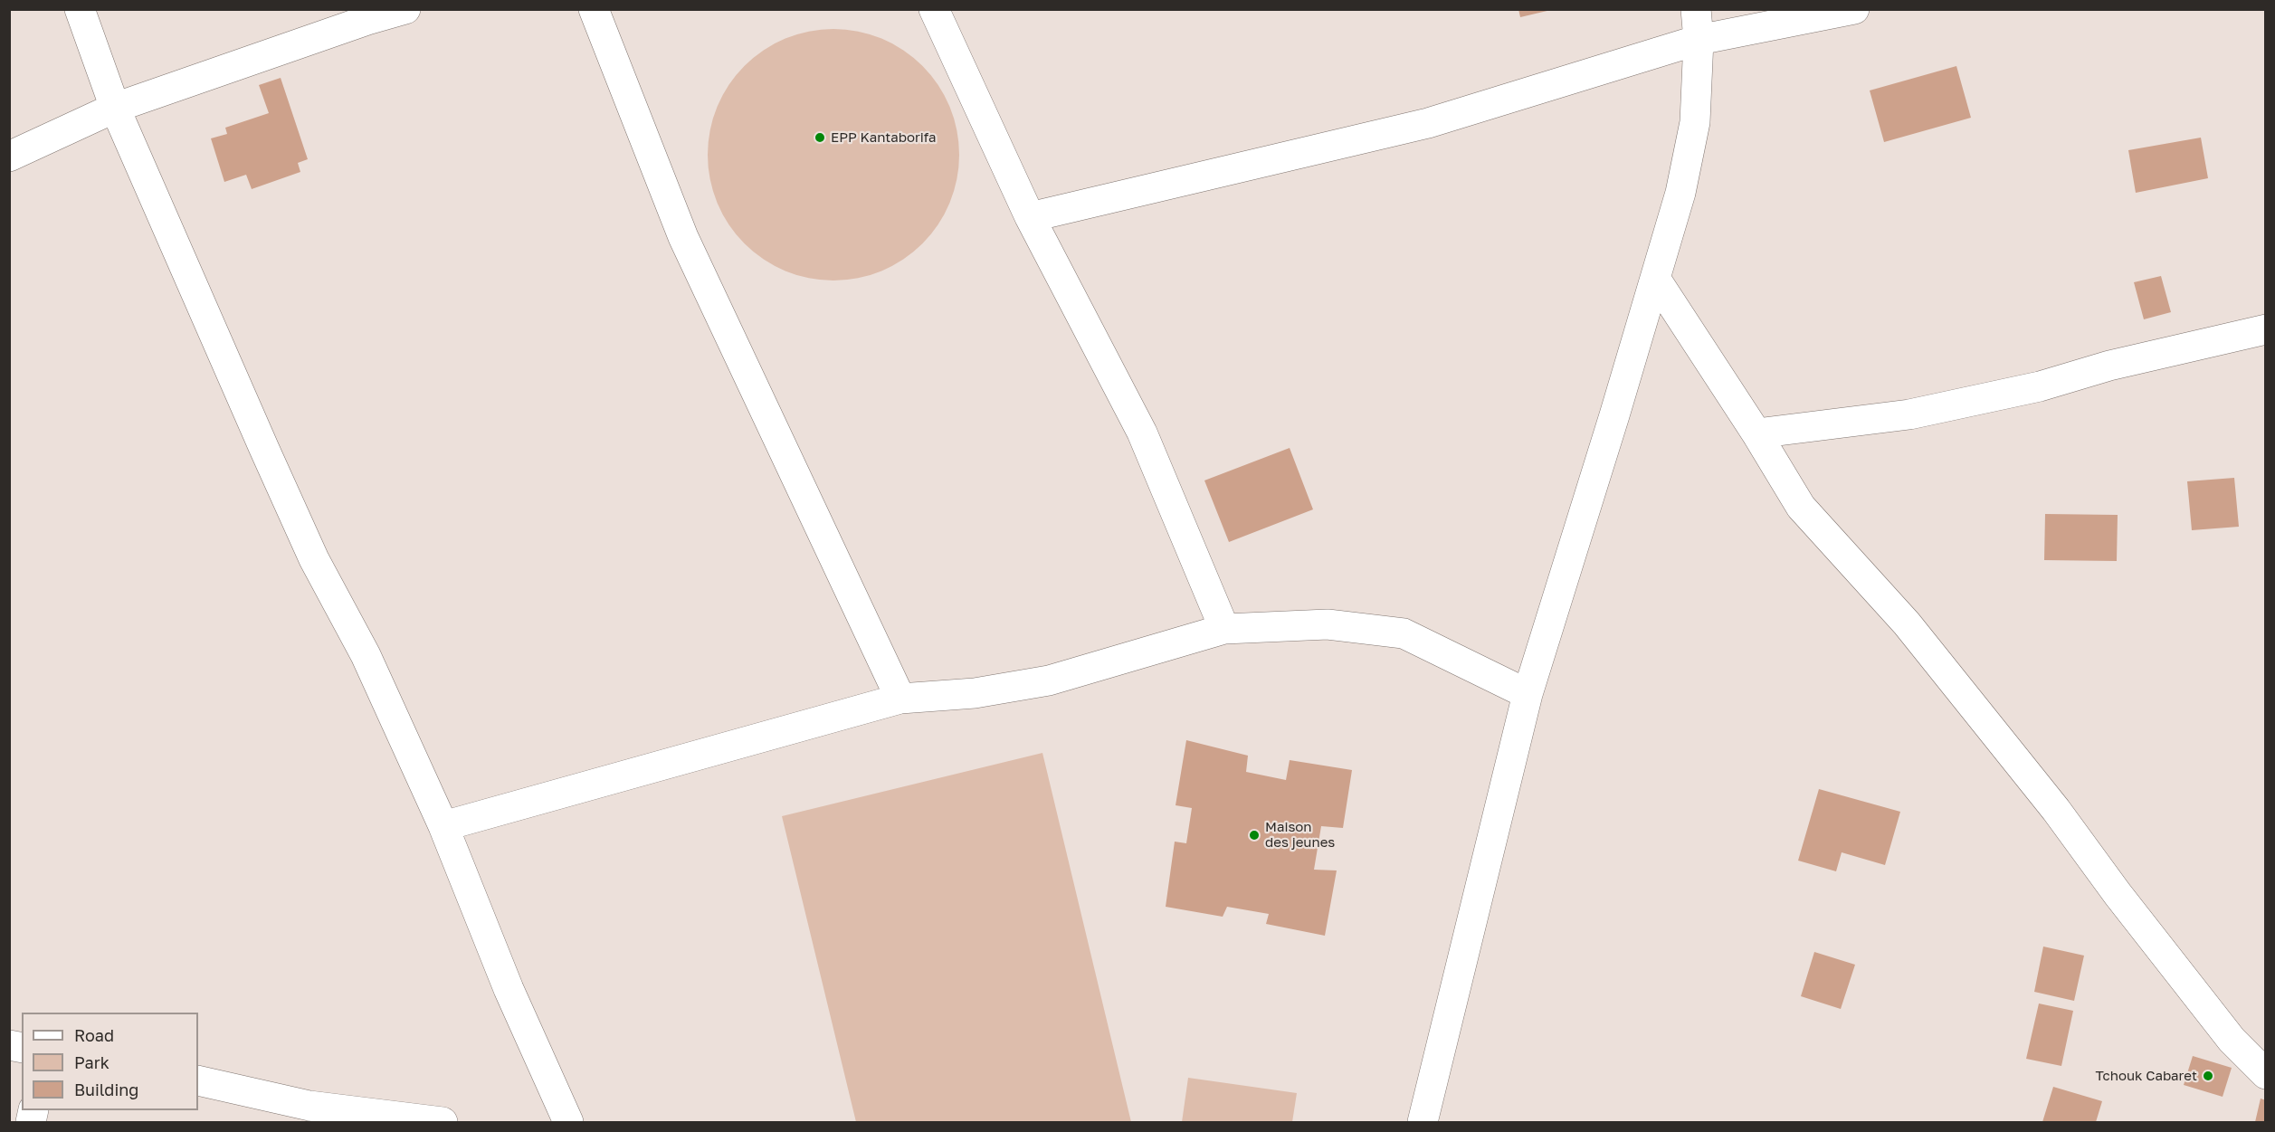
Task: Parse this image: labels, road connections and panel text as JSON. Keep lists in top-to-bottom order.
{
  "places": ["EPP Kantaborifa", "Maison des jeunes", "Tchouk Cabaret"],
  "legend": ["Road", "Park", "Building"]
}
